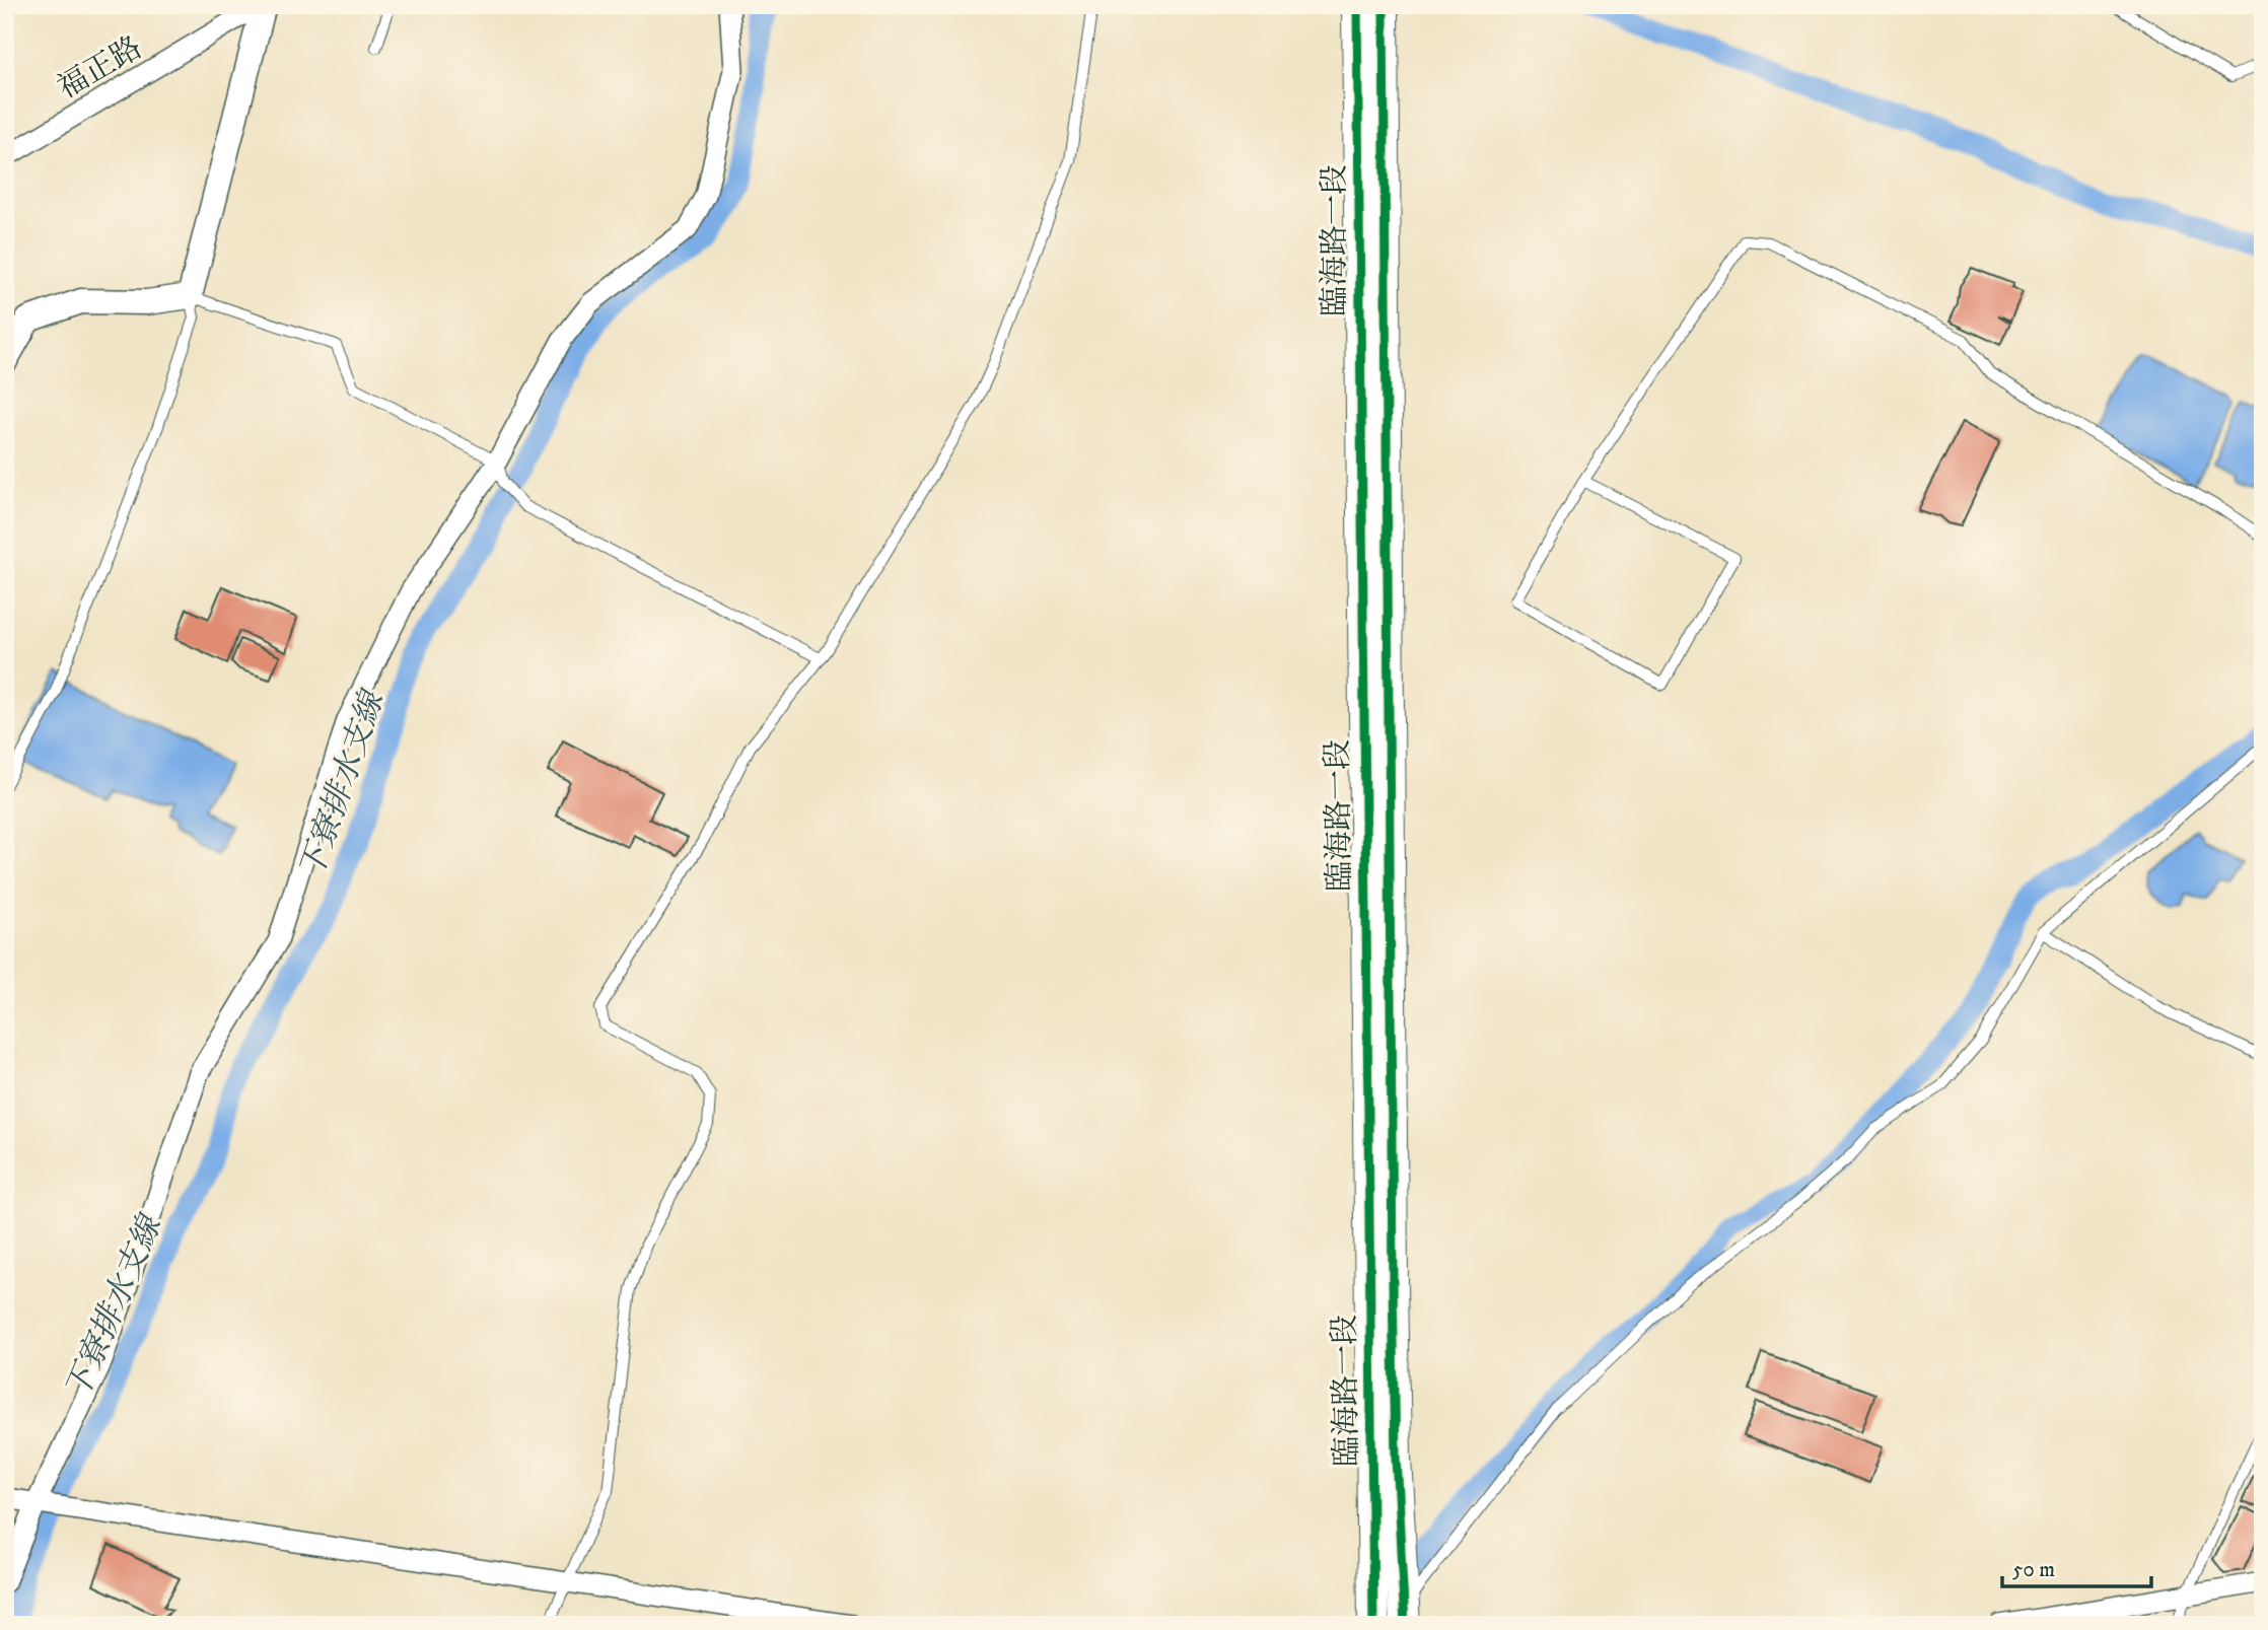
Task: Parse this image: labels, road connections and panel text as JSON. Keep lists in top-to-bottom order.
{
  "streets": {
    "main road": ["臨海路一段"],
    "street": ["福正路"]
  },
  "water": ["下寮排水支線"],
  "scale_bar": "50 m"
}
